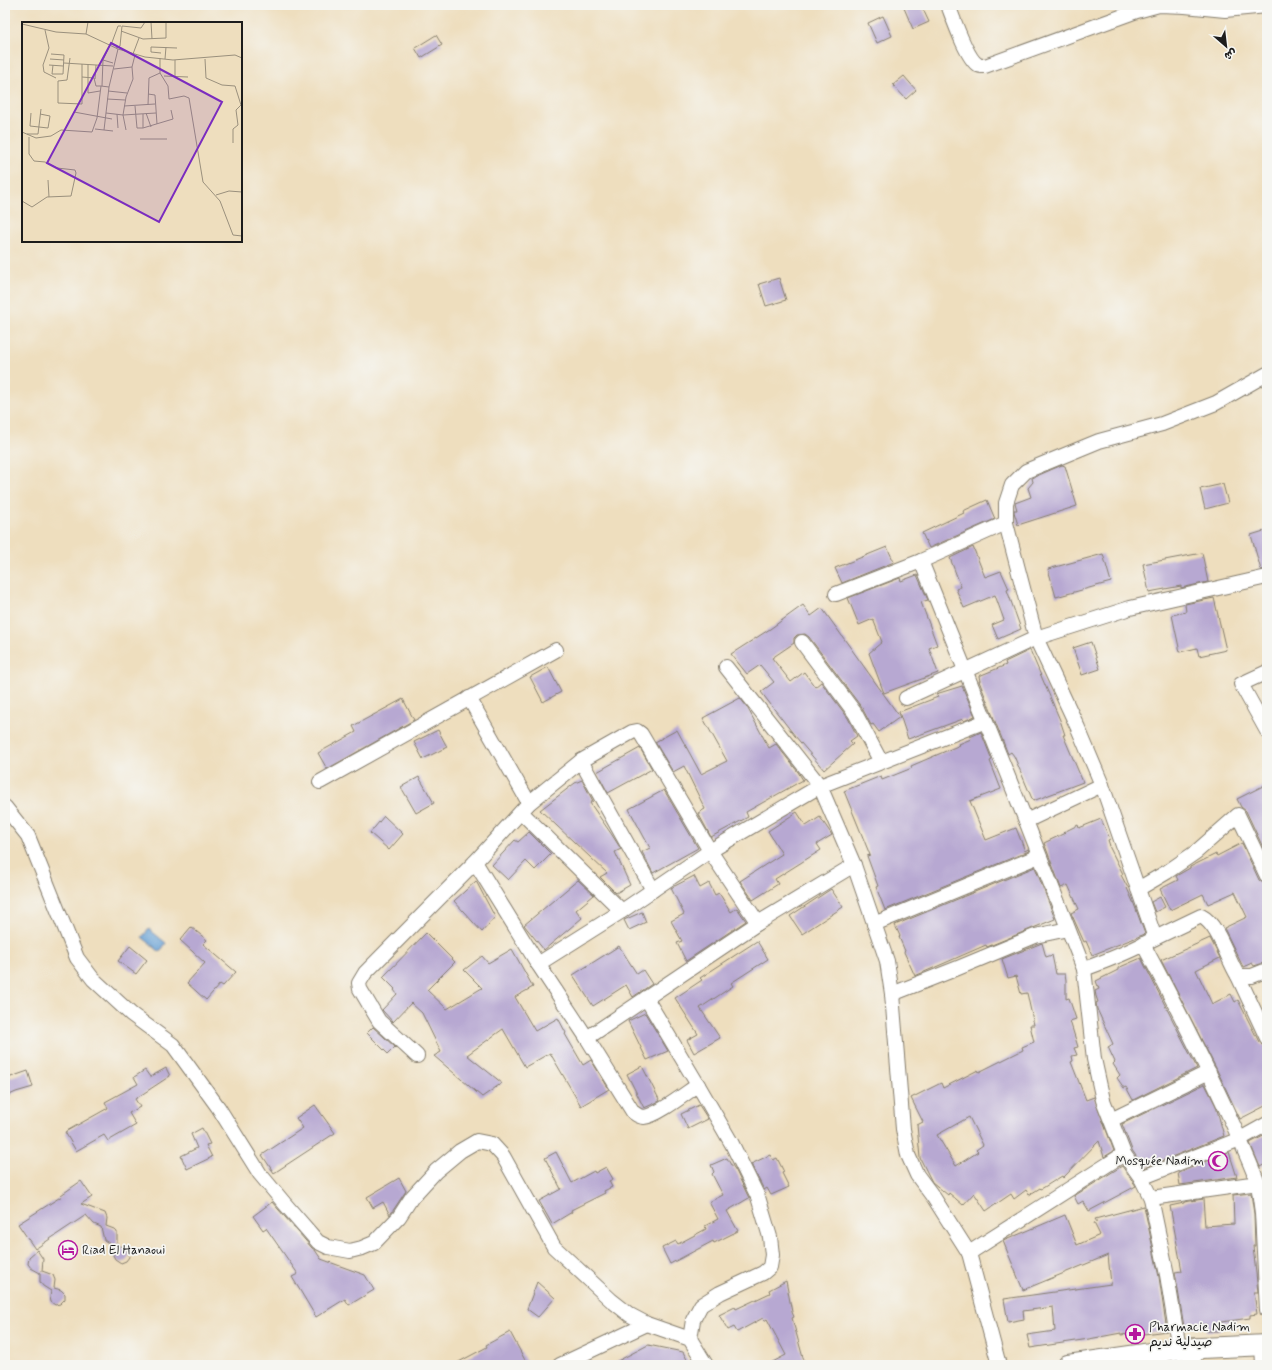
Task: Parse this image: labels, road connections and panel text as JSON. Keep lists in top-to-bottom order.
{
  "places": {
    "mosque": ["Mosquée Nadim"],
    "hotel": ["Riad El Hanaoui"],
    "pharmacy": ["Pharmacie Nadim صيدلية نديم"]
  },
  "north": "bottom right"
}
